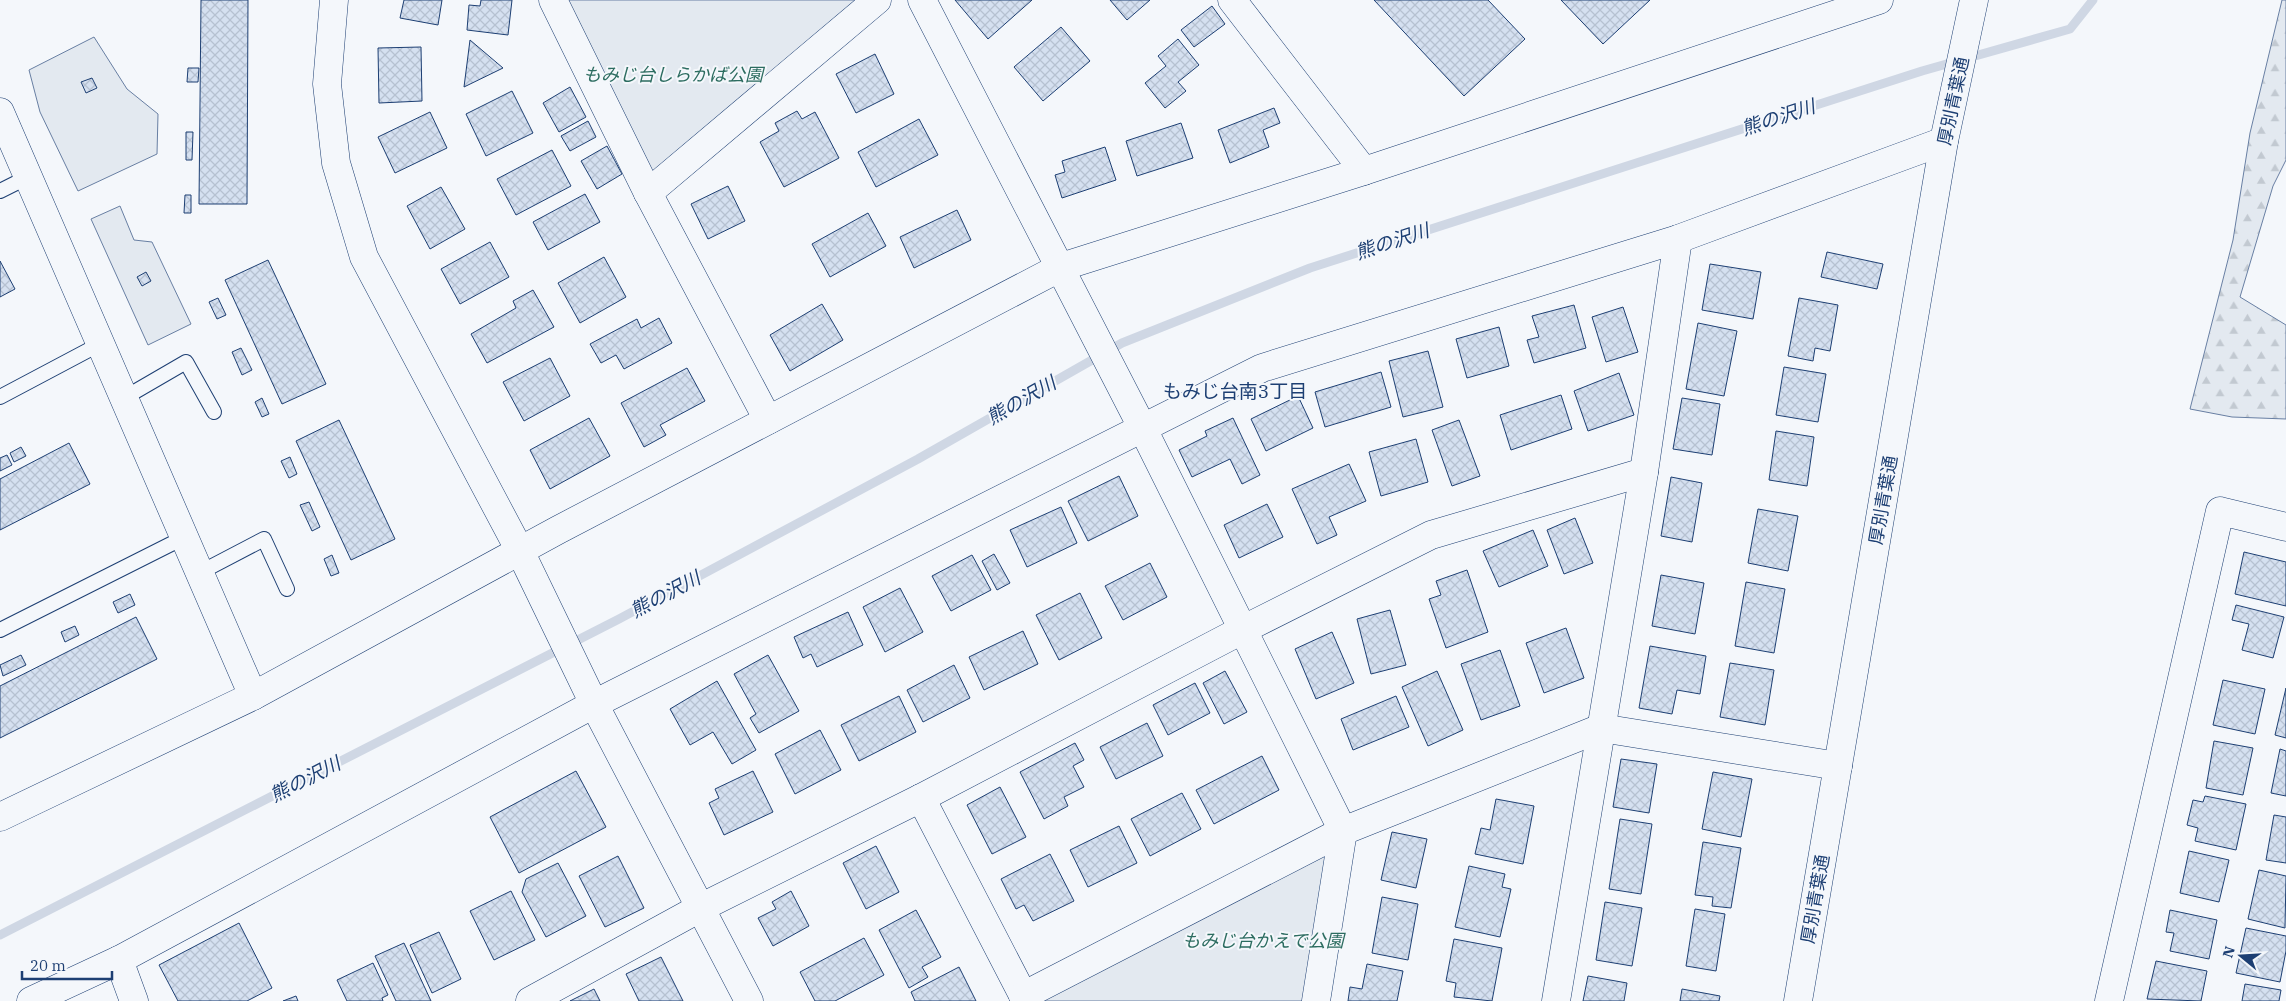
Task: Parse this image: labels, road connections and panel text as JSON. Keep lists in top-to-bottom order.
{
  "streets": {
    "street": ["厚別青葉通"]
  },
  "districts": ["もみじ台南3丁目"],
  "water": ["熊の沢川"],
  "parks": ["もみじ台しらかば公園", "もみじ台かえで公園"],
  "scale_bar": "20 m",
  "north": "left"
}
